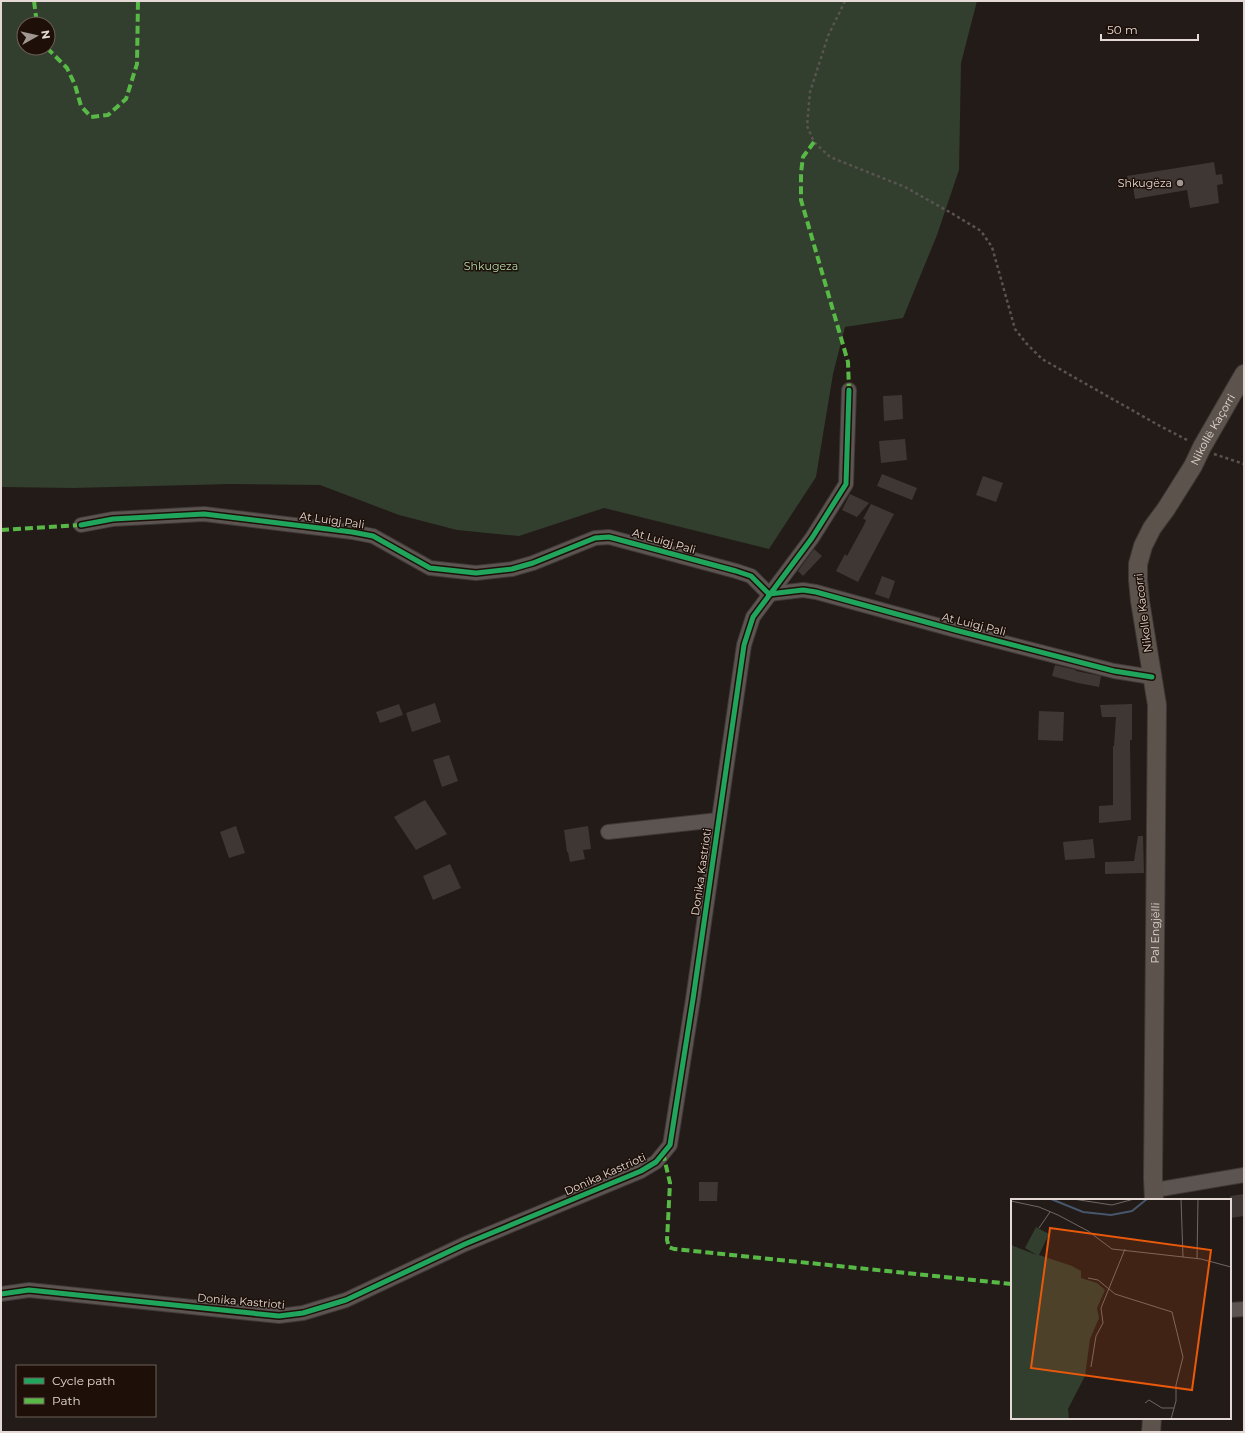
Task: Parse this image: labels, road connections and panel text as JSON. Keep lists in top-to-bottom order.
{
  "streets": {
    "main road": ["Nikollë Kaçorri", "Nikolle Kacorri", "Pal Engjëlli"],
    "street": ["At Luigj Pali", "Donika Kastrioti"]
  },
  "crossings": [
    ["Nikollë Kaçorri", "Nikolle Kacorri"],
    ["At Luigj Pali", "Nikolle Kacorri"],
    ["At Luigj Pali", "Donika Kastrioti"],
    ["At Luigj Pali", "Pal Engjëlli"],
    ["Nikolle Kacorri", "Pal Engjëlli"]
  ],
  "parks": ["Shkugeza"],
  "places": ["Shkugëza"],
  "legend": ["Cycle path", "Path"],
  "scale_bar": "50 m",
  "north": "right"
}
